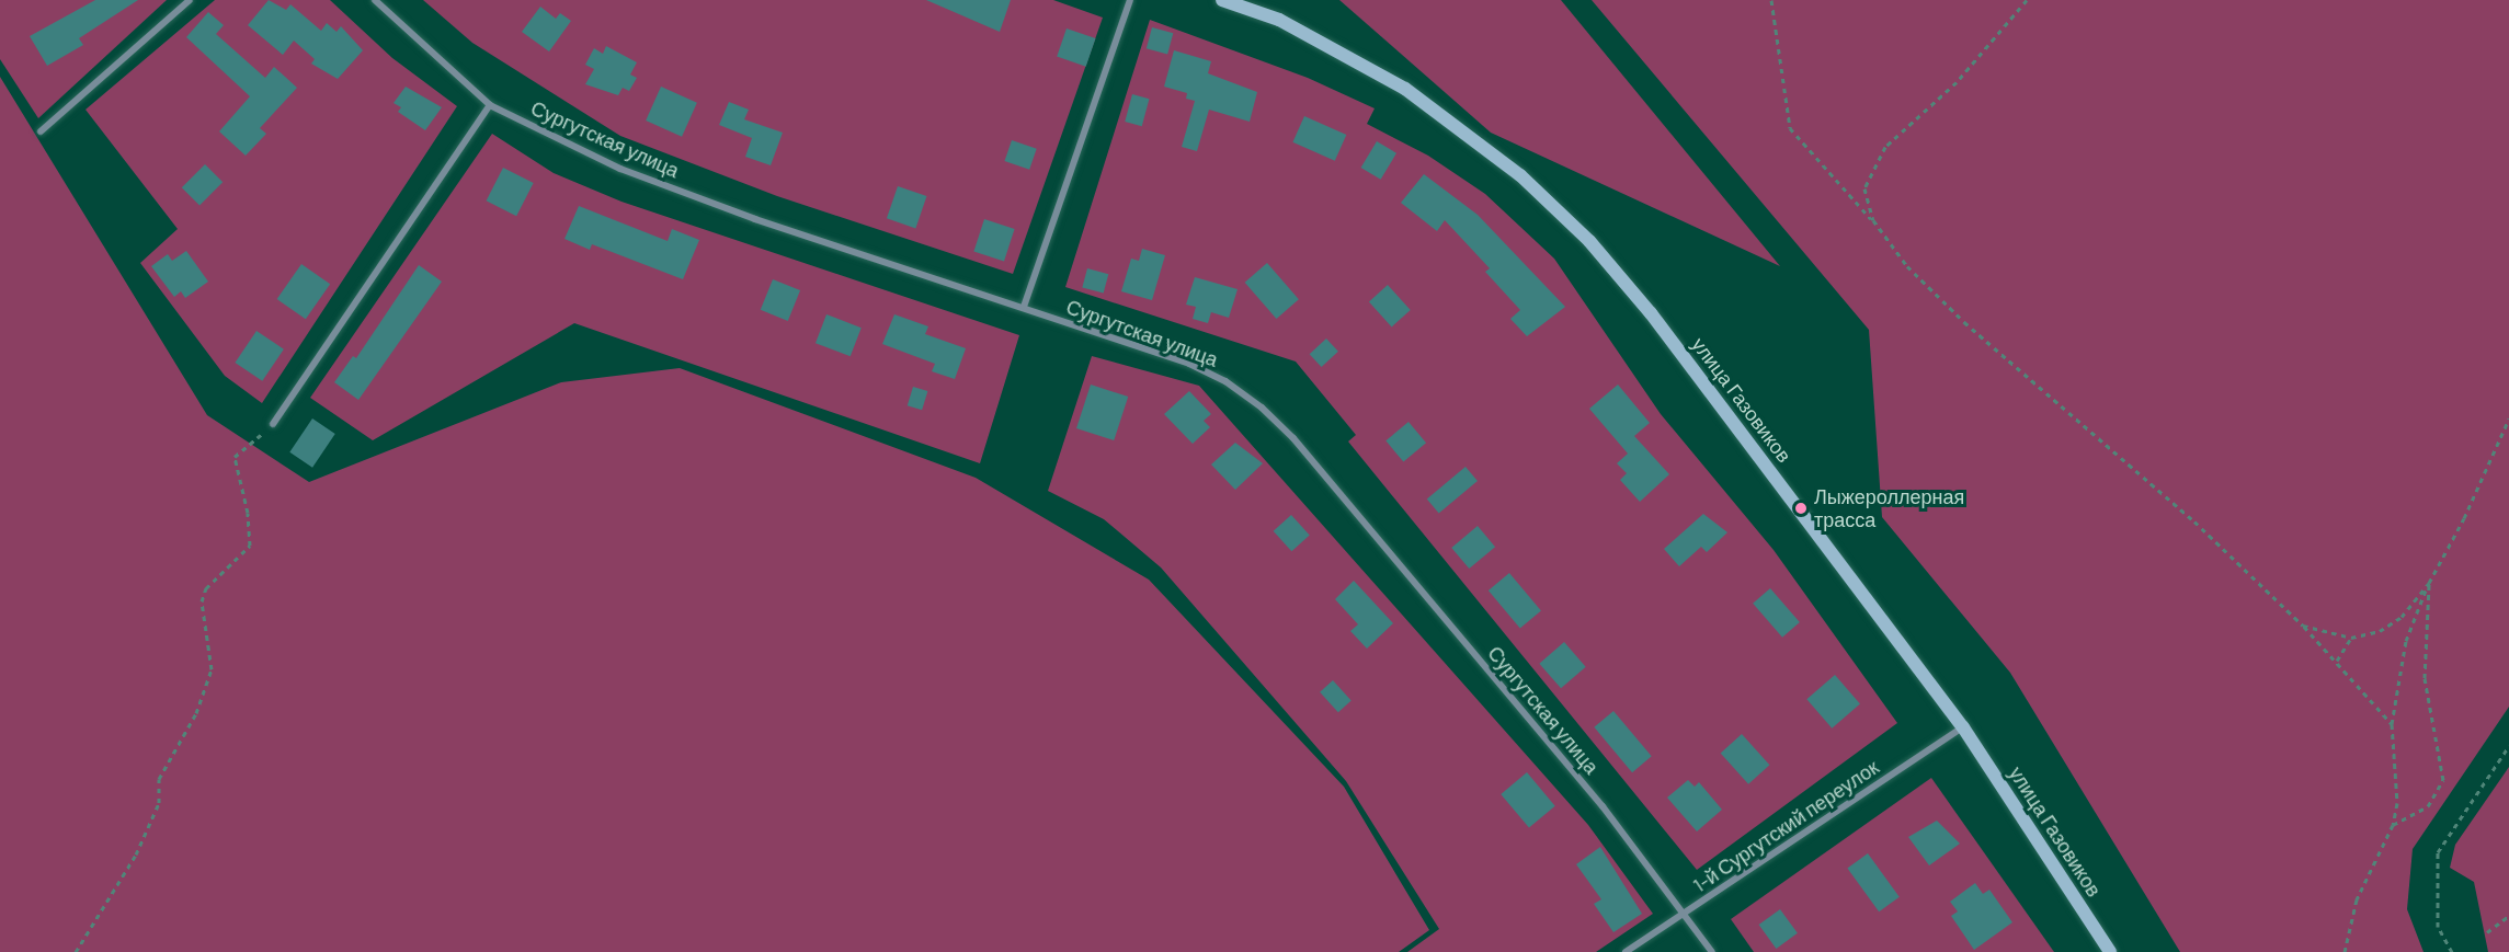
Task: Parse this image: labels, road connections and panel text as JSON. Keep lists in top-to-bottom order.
{
  "streets": {
    "street": ["Сургутская улица", "улица Газовиков", "1-й Сургутский переулок"]
  },
  "crossings": [
    ["Сургутская улица", "1-й Сургутский переулок"],
    ["улица Газовиков", "1-й Сургутский переулок"]
  ],
  "places": ["Лыжероллерная трасса"]
}
